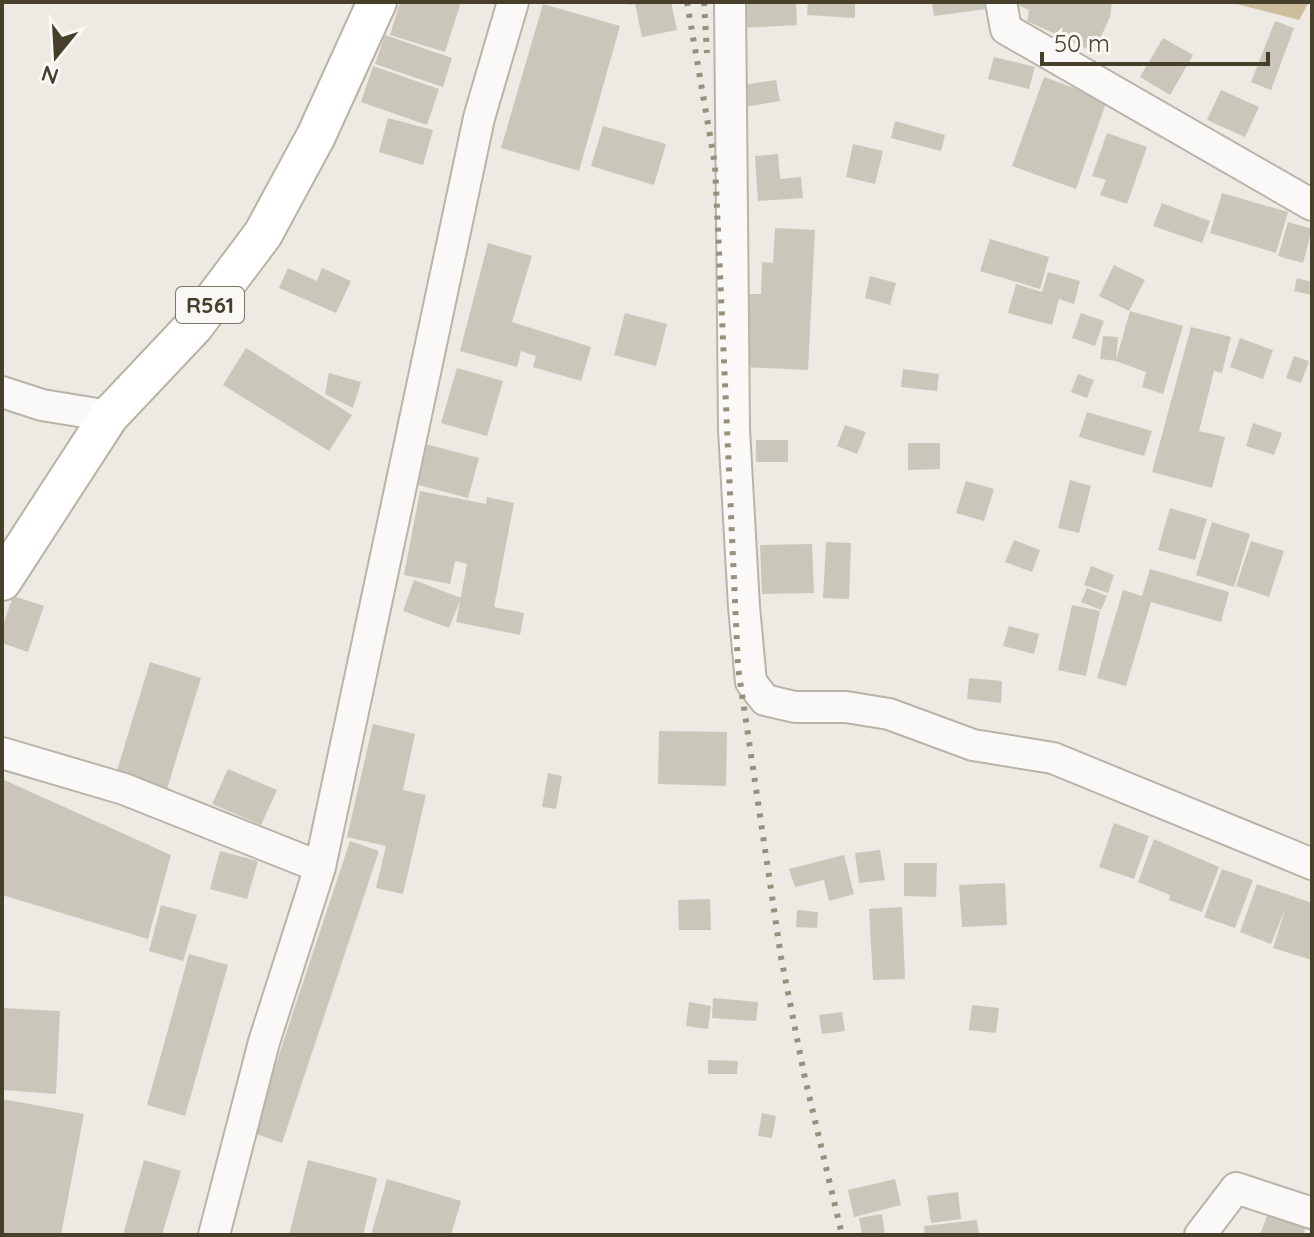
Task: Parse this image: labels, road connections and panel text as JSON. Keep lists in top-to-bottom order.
{
  "streets": {
    "main road": ["R561"]
  },
  "scale_bar": "50 m",
  "north": "bottom"
}
